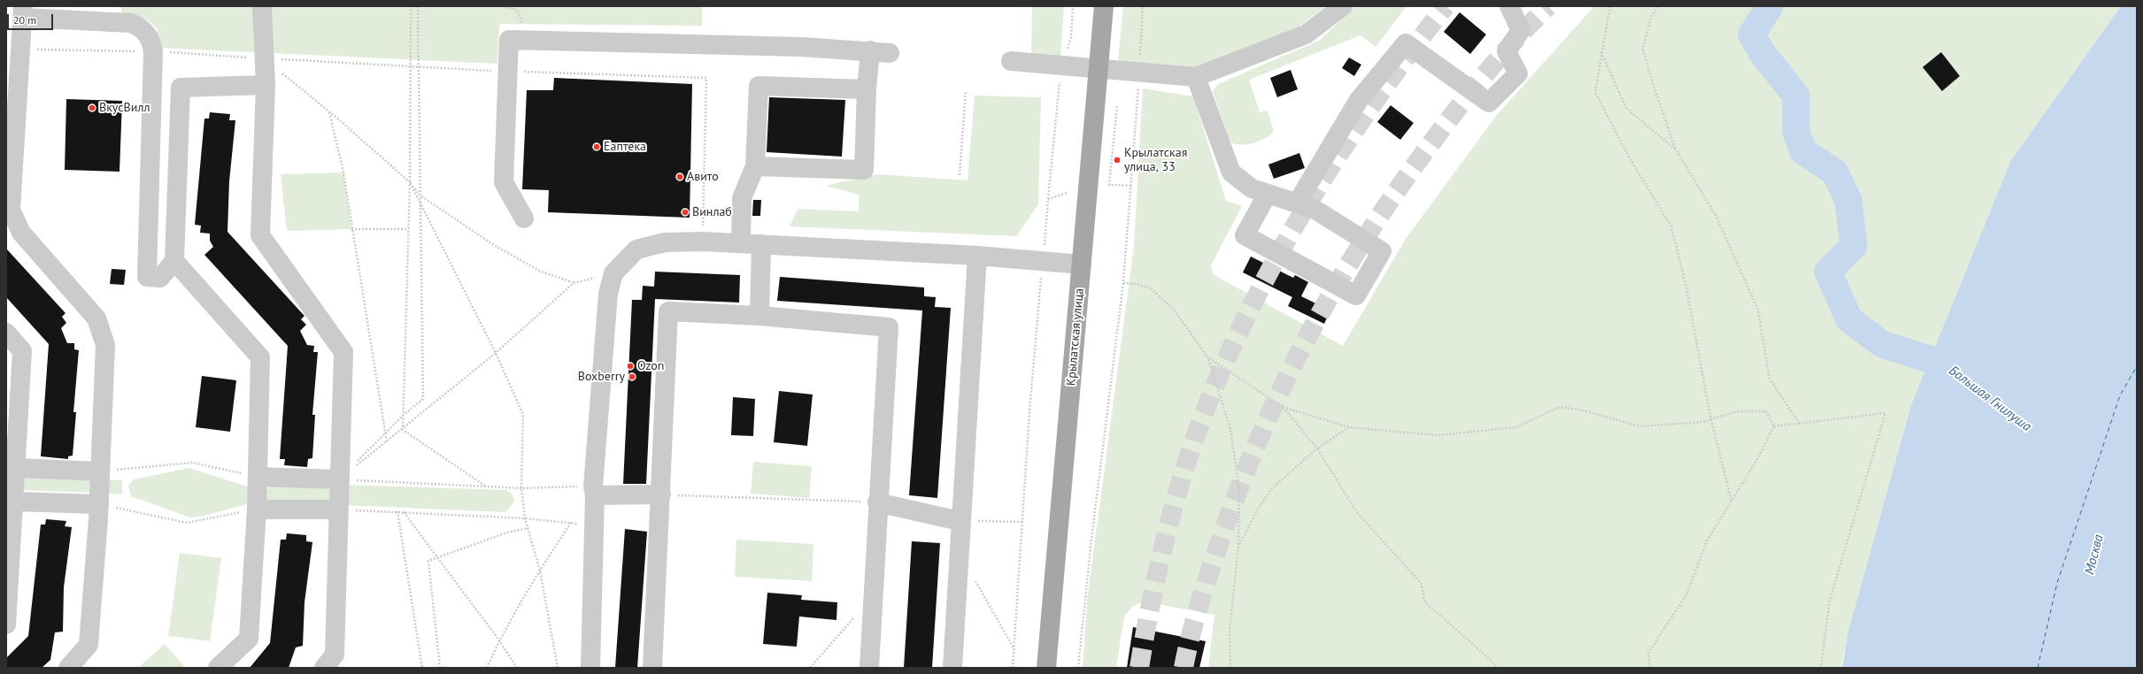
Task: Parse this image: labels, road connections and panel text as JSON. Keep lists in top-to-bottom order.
{
  "streets": {
    "main road": ["Крылатская улица"]
  },
  "water": ["Большая Гнилуша", "Москва"],
  "places": [
    "ВкусВилл",
    "Еаптека",
    "Крылатская улица, 33",
    "Авито",
    "Винлаб",
    "Ozon",
    "Boxberry"
  ],
  "scale_bar": "20 m"
}
